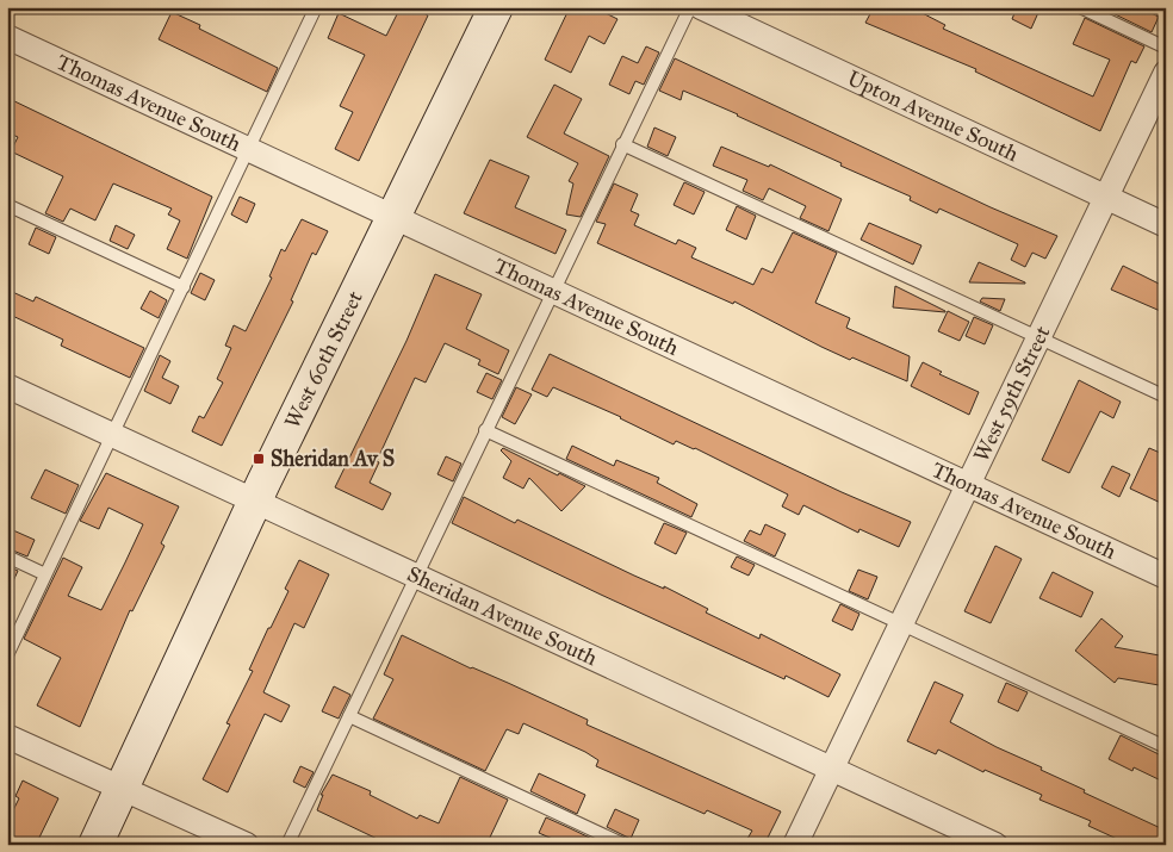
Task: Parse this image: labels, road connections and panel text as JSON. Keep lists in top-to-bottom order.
{
  "streets": {
    "street": [
      "Thomas Avenue South",
      "Upton Avenue South",
      "West 60th Street",
      "West 59th Street",
      "Sheridan Avenue South"
    ]
  },
  "crossings": [
    ["Thomas Avenue South", "West 60th Street"],
    ["Thomas Avenue South", "West 59th Street"],
    ["Upton Avenue South", "West 59th Street"],
    ["West 60th Street", "Sheridan Avenue South"],
    ["West 59th Street", "Sheridan Avenue South"]
  ],
  "places": {
    "transit": ["Sheridan Av S"]
  }
}
